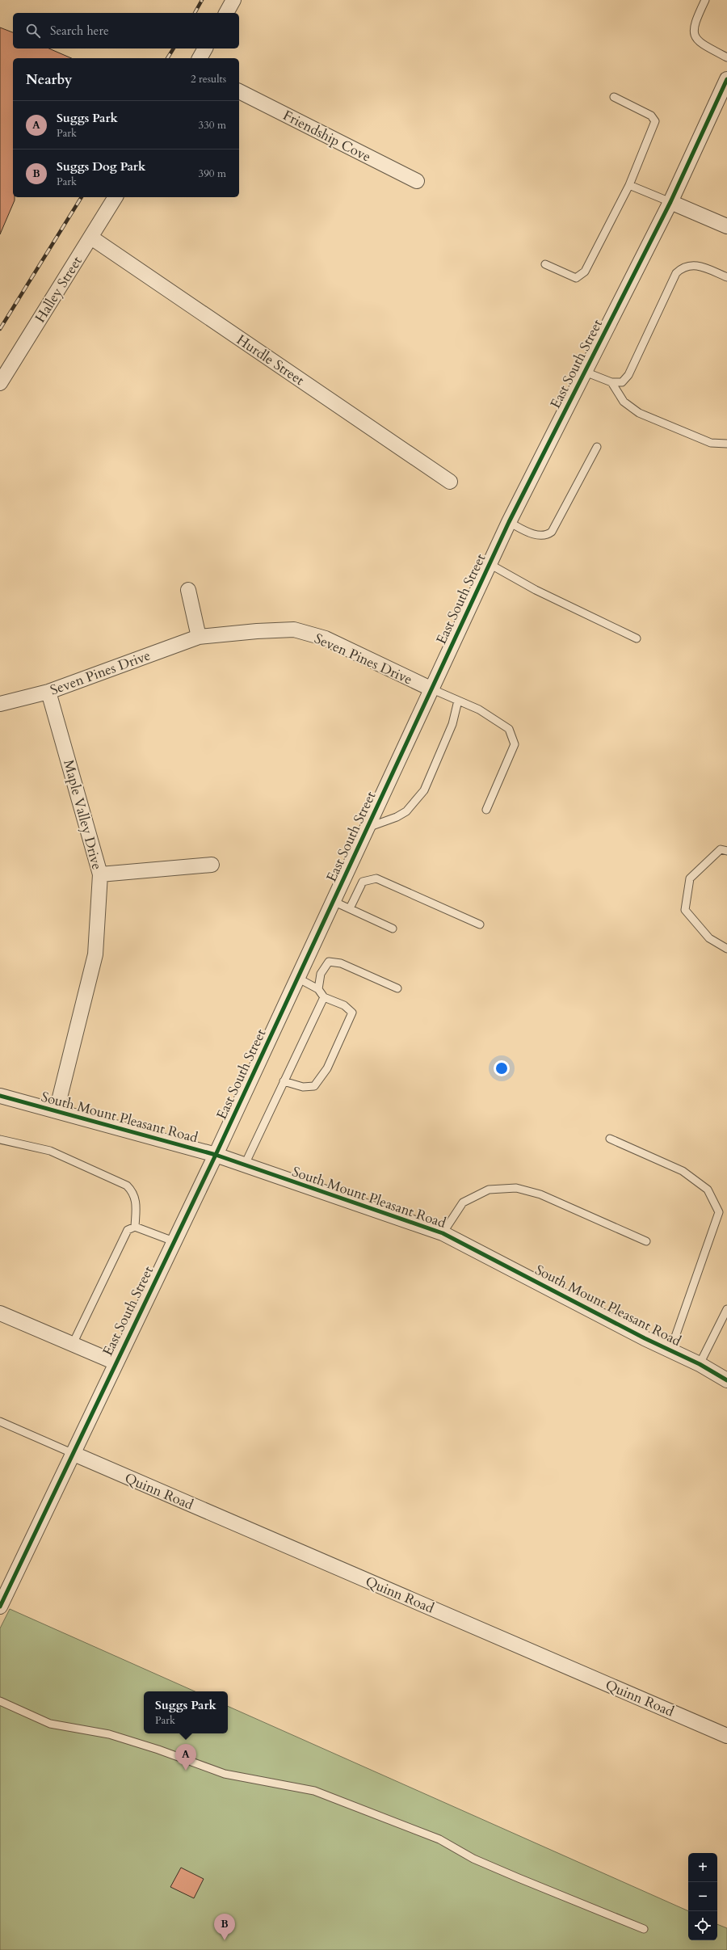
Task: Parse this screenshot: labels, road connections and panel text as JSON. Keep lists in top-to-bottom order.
{
  "streets": {
    "street": [
      "Friendship Cove",
      "Halley Street",
      "Hurdle Street",
      "East South Street",
      "Seven Pines Drive",
      "Maple Valley Drive",
      "South Mount Pleasant Road",
      "Quinn Road"
    ]
  },
  "crossings": [
    ["Halley Street", "Hurdle Street"],
    ["East South Street", "Seven Pines Drive"],
    ["East South Street", "South Mount Pleasant Road"],
    ["East South Street", "Quinn Road"],
    ["Seven Pines Drive", "Maple Valley Drive"],
    ["Maple Valley Drive", "South Mount Pleasant Road"]
  ],
  "page": {
    "search": "Search here",
    "heading": ["Nearby", "2 results"],
    "list": [
      {
        "mark": "A",
        "name": "Suggs Park",
        "note": "Park",
        "value": "330 m"
      },
      {
        "mark": "B",
        "name": "Suggs Dog Park",
        "note": "Park",
        "value": "390 m"
      }
    ],
    "popup": ["Suggs Park", "Park"],
    "pins": ["A", "B"],
    "map_buttons": ["+", "−"]
  }
}
